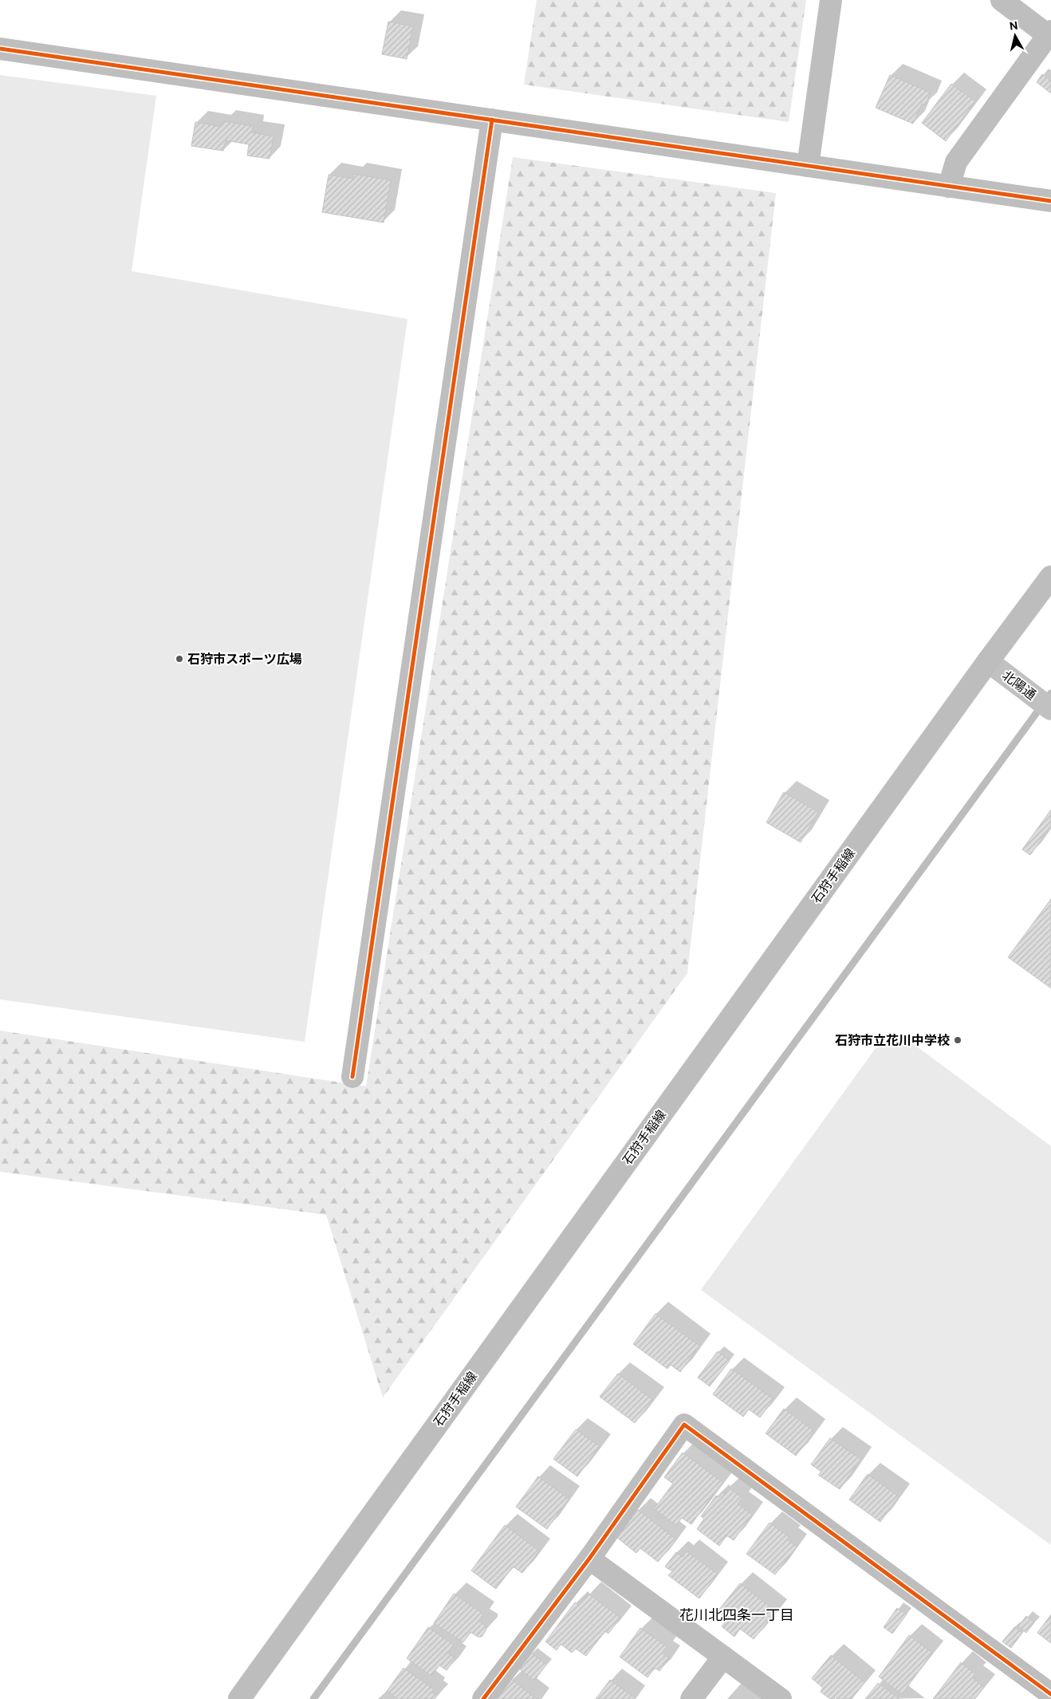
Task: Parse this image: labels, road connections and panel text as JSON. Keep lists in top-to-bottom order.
{
  "streets": {
    "main road": ["石狩手稲線"],
    "street": ["北陽通"]
  },
  "crossings": [
    ["北陽通", "石狩手稲線"]
  ],
  "districts": ["花川北四条一丁目"],
  "places": ["石狩市スポーツ広場", "石狩市立花川中学校"],
  "north": "top"
}
